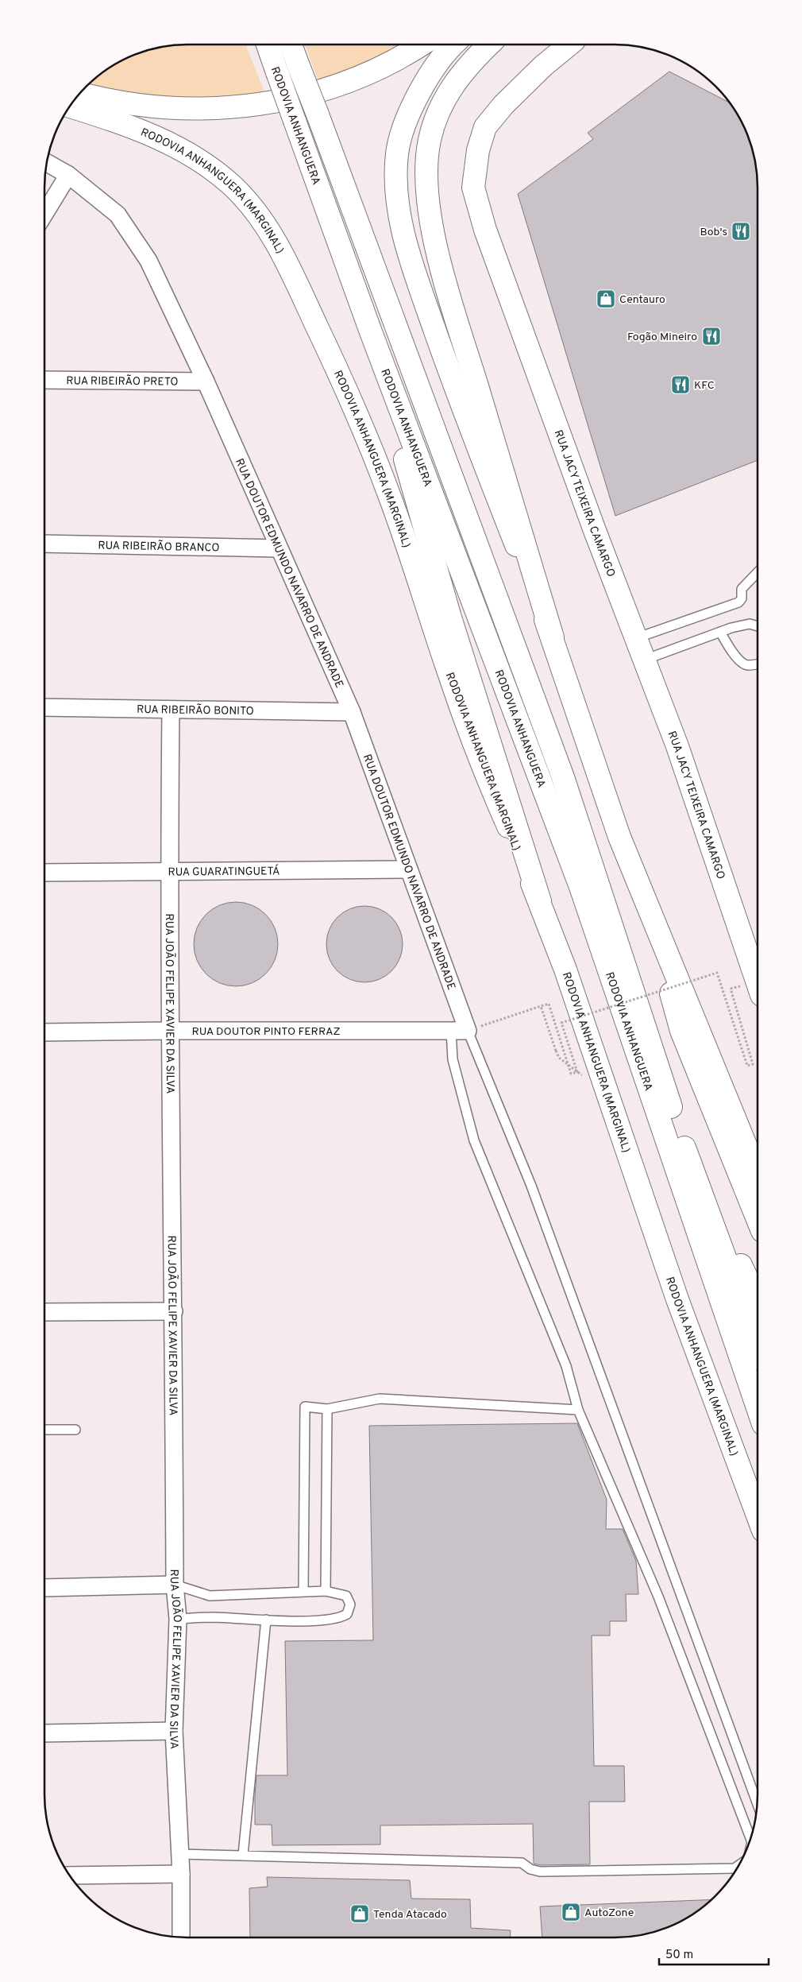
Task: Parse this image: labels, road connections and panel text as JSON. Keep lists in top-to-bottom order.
{
  "streets": {
    "main road": ["RODOVIA ANHANGUERA", "RODOVIA ANHANGUERA (MARGINAL)", "RUA JACY TEIXEIRA CAMARGO"],
    "street": [
      "RUA RIBEIRÃO PRETO",
      "RUA RIBEIRÃO BRANCO",
      "RUA DOUTOR EDMUNDO NAVARRO DE ANDRADE",
      "RUA RIBEIRÃO BONITO",
      "RUA GUARATINGUETÁ",
      "RUA JOÃO FELIPE XAVIER DA SILVA",
      "RUA DOUTOR PINTO FERRAZ"
    ]
  },
  "crossings": [
    ["RUA RIBEIRÃO PRETO", "RUA DOUTOR EDMUNDO NAVARRO DE ANDRADE"],
    ["RUA RIBEIRÃO BRANCO", "RUA DOUTOR EDMUNDO NAVARRO DE ANDRADE"],
    ["RUA DOUTOR EDMUNDO NAVARRO DE ANDRADE", "RUA RIBEIRÃO BONITO"],
    ["RUA DOUTOR EDMUNDO NAVARRO DE ANDRADE", "RUA GUARATINGUETÁ"],
    ["RUA DOUTOR EDMUNDO NAVARRO DE ANDRADE", "RUA DOUTOR PINTO FERRAZ"],
    ["RUA RIBEIRÃO BONITO", "RUA JOÃO FELIPE XAVIER DA SILVA"],
    ["RUA GUARATINGUETÁ", "RUA JOÃO FELIPE XAVIER DA SILVA"],
    ["RUA JOÃO FELIPE XAVIER DA SILVA", "RUA DOUTOR PINTO FERRAZ"]
  ],
  "places": {
    "restaurant": ["Bob's", "Fogão Mineiro", "KFC"],
    "shop": ["Centauro", "AutoZone", "Tenda Atacado"]
  },
  "scale_bar": "50 m"
}
